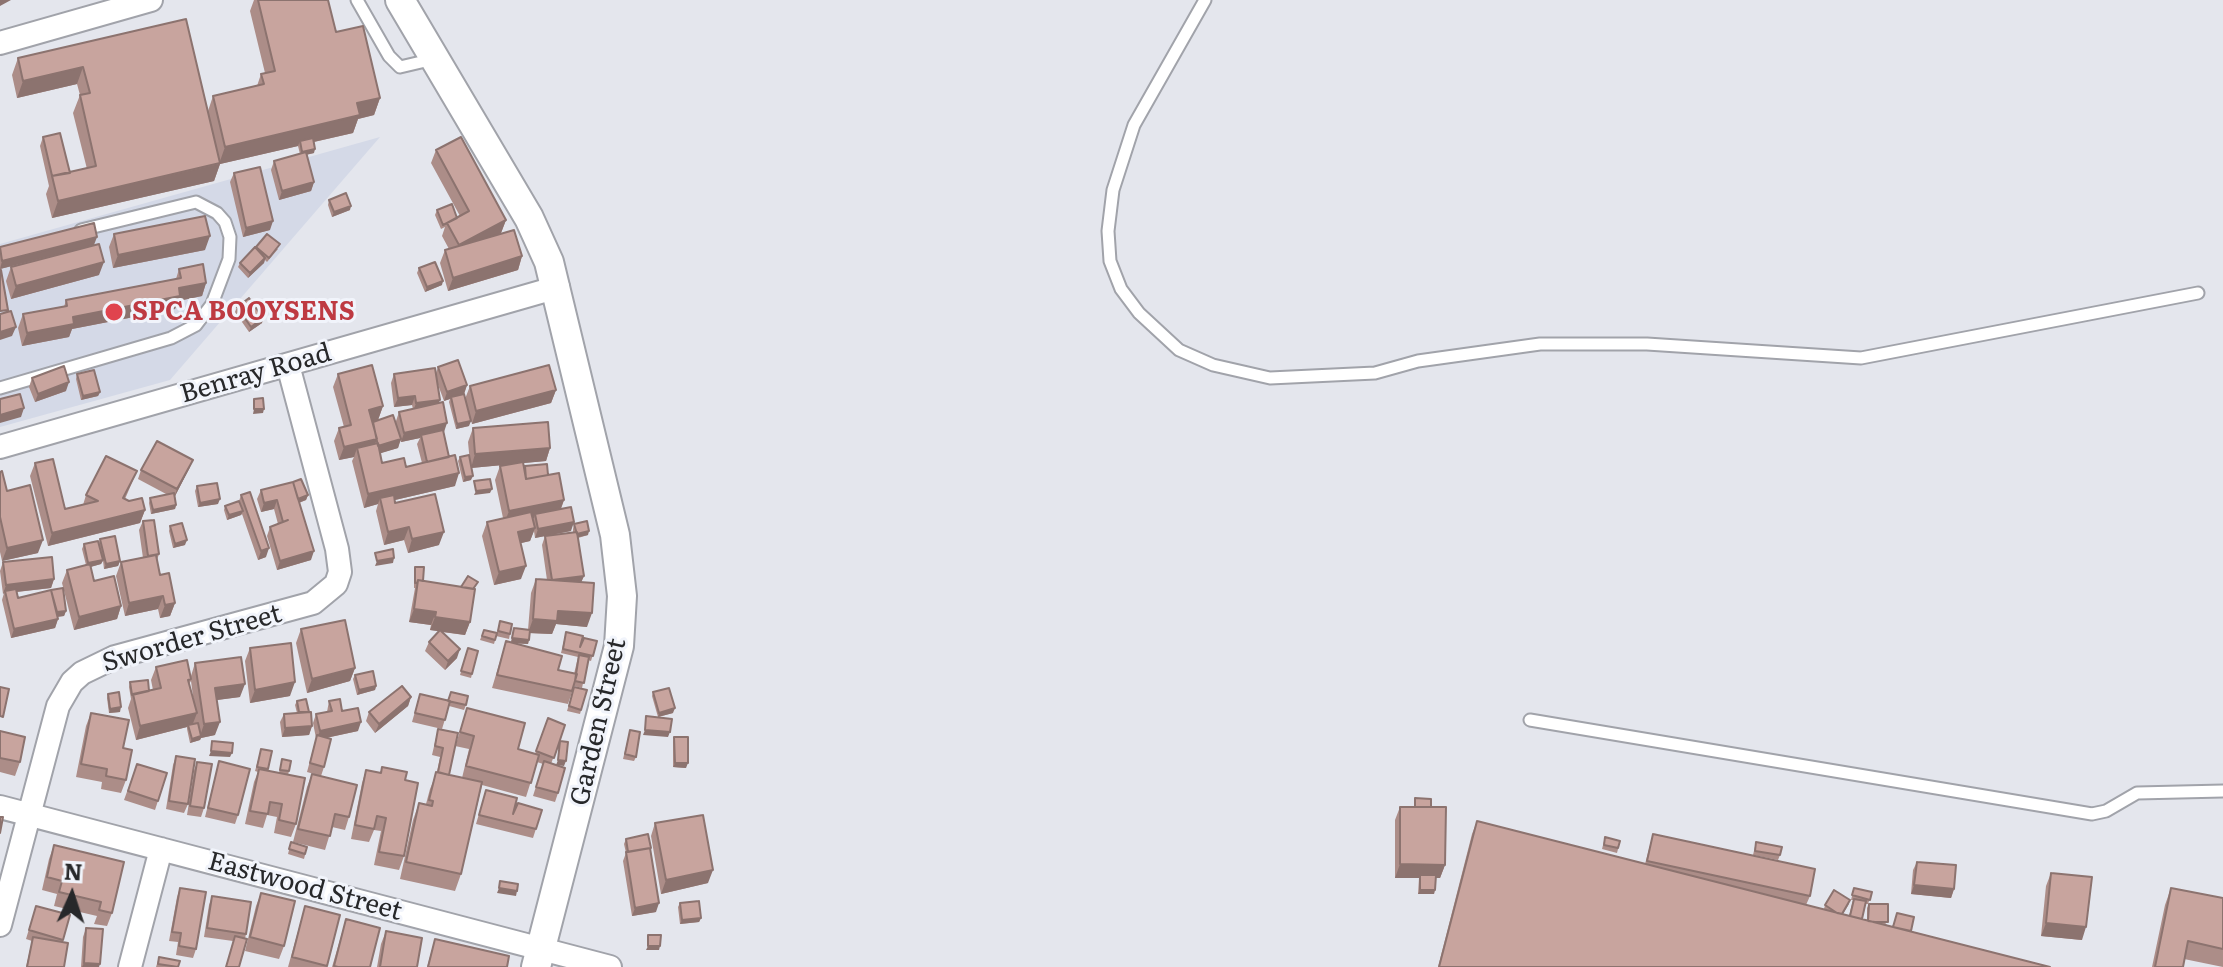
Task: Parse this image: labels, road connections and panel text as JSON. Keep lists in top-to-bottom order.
{
  "streets": {
    "street": [
      "Benray Road",
      "Sworder Street",
      "Garden Street",
      "Eastwood Street"
    ]
  },
  "crossings": [
    ["Benray Road", "Sworder Street"],
    ["Benray Road", "Garden Street"],
    ["Sworder Street", "Eastwood Street"],
    ["Garden Street", "Eastwood Street"]
  ],
  "places": ["SPCA BOOYSENS"],
  "north": "top"
}
